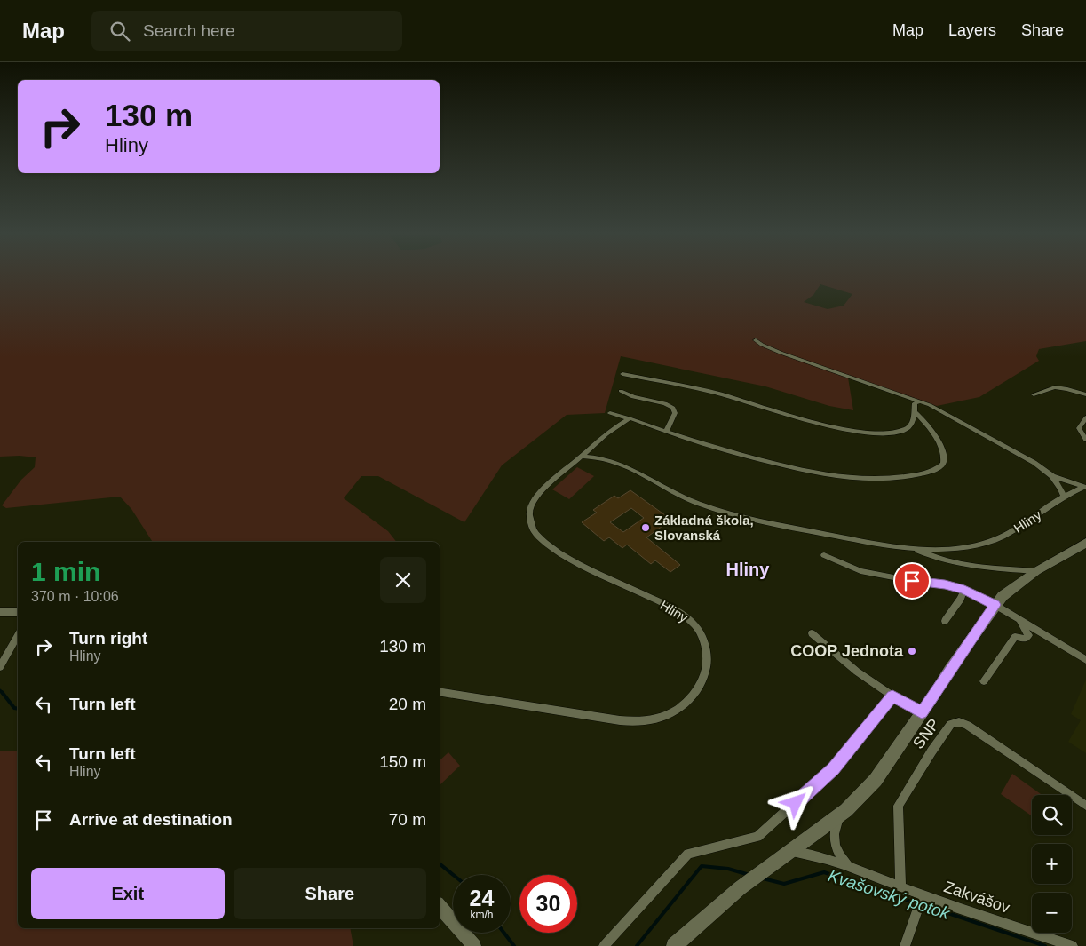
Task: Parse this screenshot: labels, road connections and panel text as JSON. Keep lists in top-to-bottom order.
{
  "streets": {
    "street": ["Hliny", "SNP", "Zakvášov"]
  },
  "crossings": [
    ["SNP", "Zakvášov"]
  ],
  "districts": ["Hliny"],
  "water": ["Kvašovský potok"],
  "places": ["Základná škola, Slovanská", "COOP Jednota"],
  "page": {
    "header": "Map",
    "search": "Search here",
    "nav": ["Map", "Layers", "Share"],
    "turn": ["130 m", "Hliny"],
    "heading": ["1 min", "370 m · 10:06"],
    "list": [
      {
        "name": "Turn right",
        "note": "Hliny",
        "value": "130 m"
      },
      {
        "name": "Turn left",
        "value": "20 m"
      },
      {
        "name": "Turn left",
        "note": "Hliny",
        "value": "150 m"
      },
      {
        "name": "Arrive at destination",
        "value": "70 m"
      }
    ],
    "map_buttons": ["+", "−"],
    "buttons": ["Exit", "Share"],
    "speed": "24 km/h",
    "limit": "30"
  }
}
